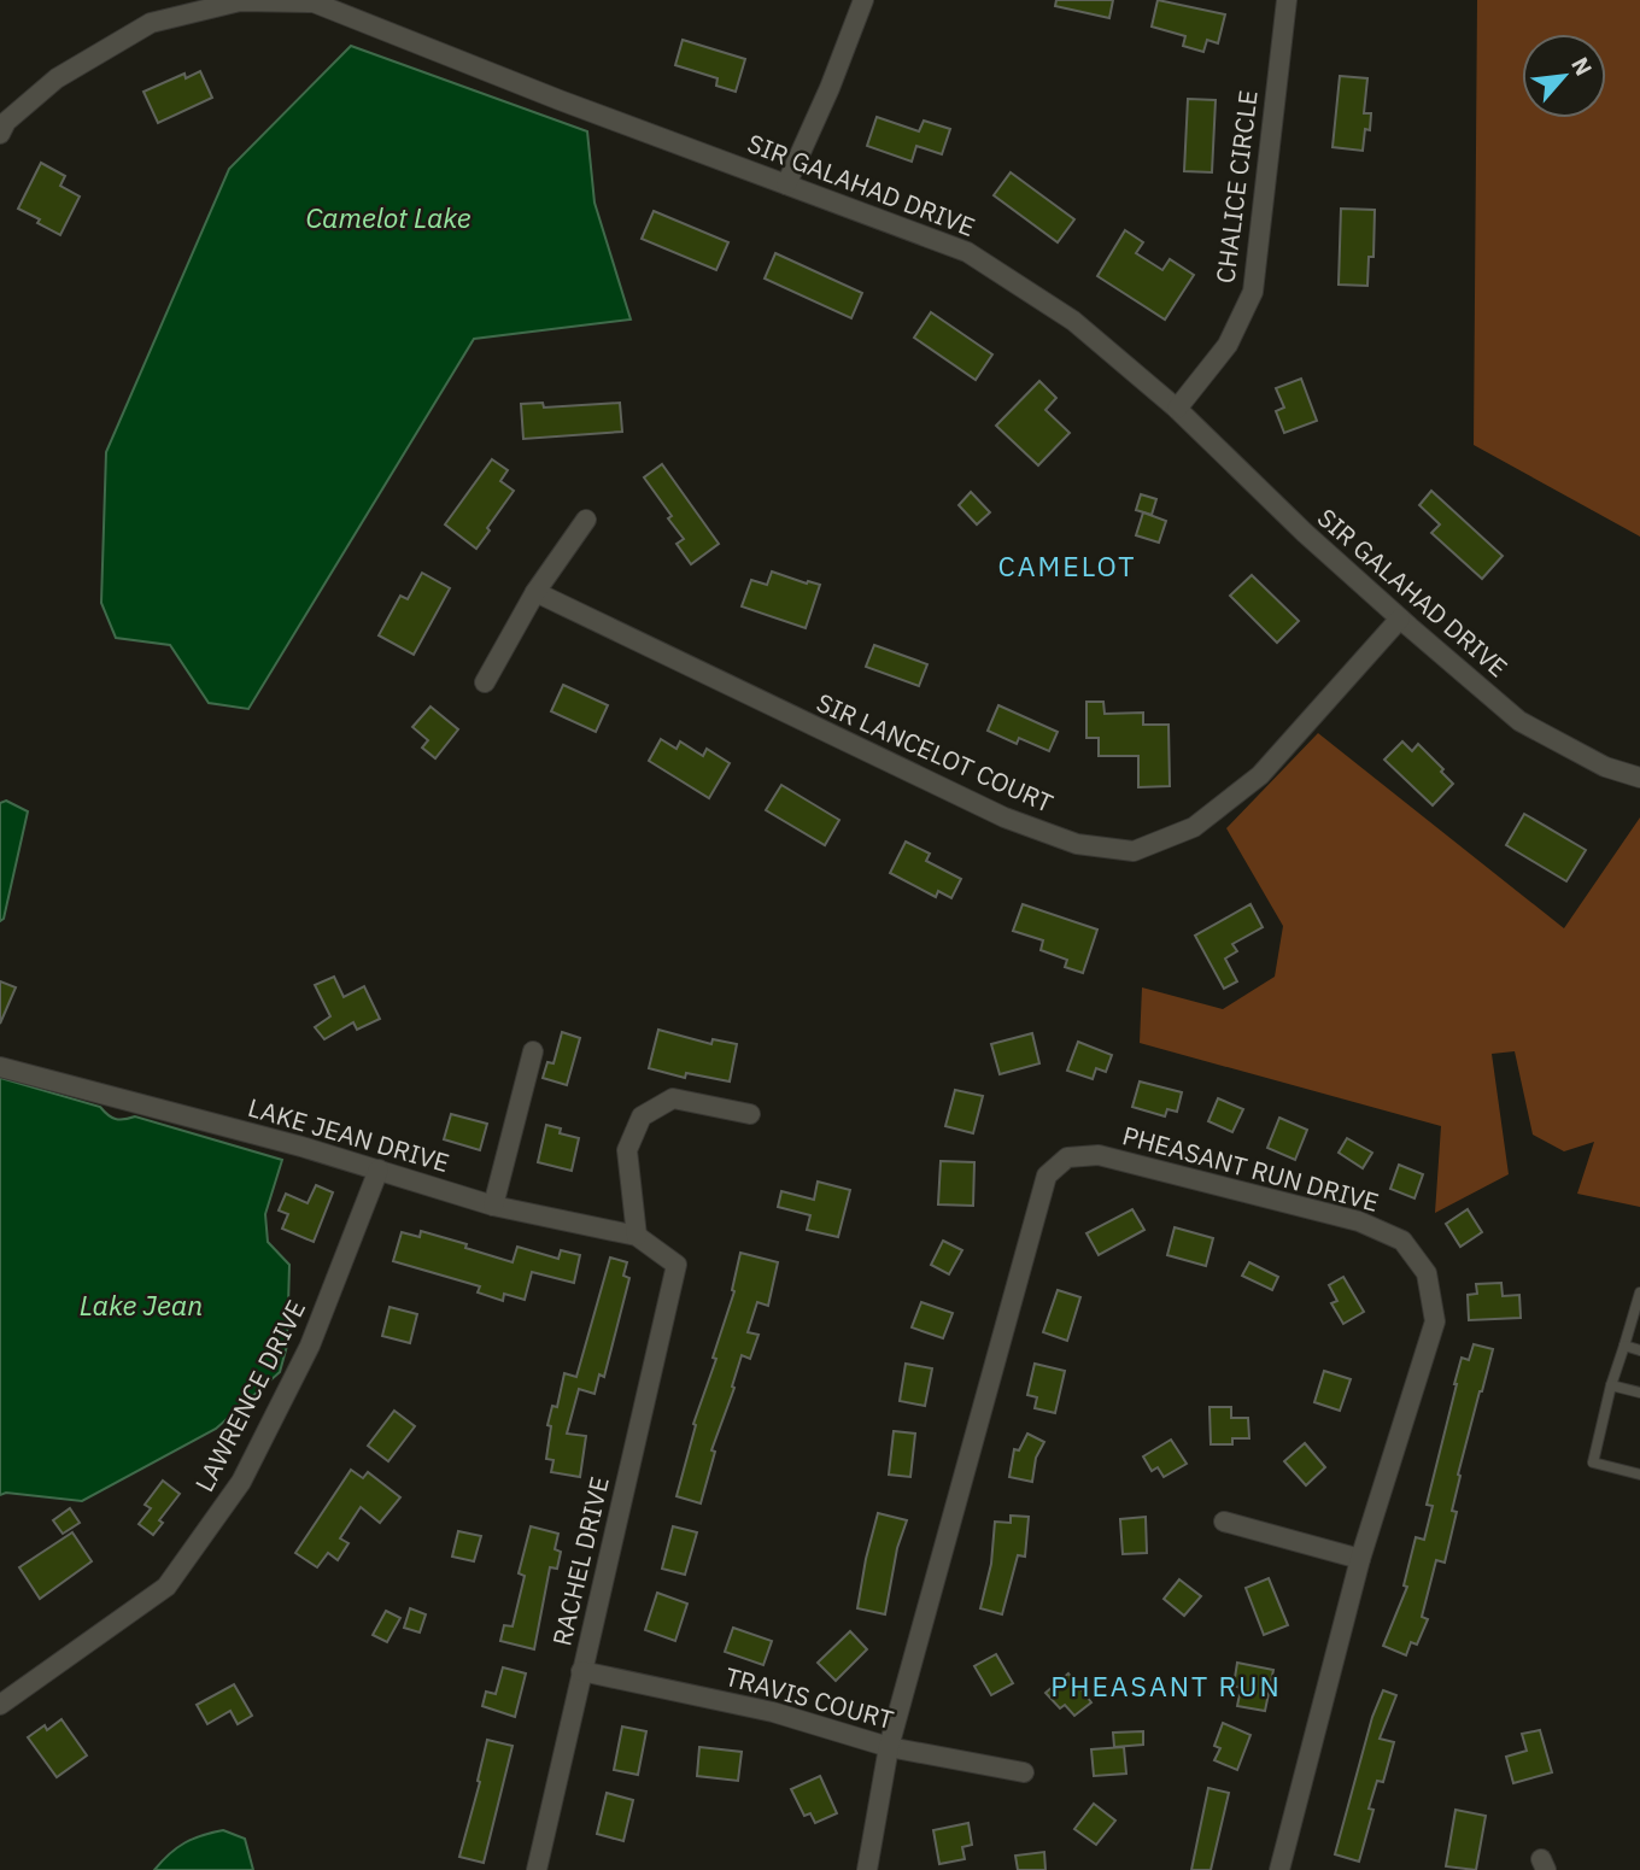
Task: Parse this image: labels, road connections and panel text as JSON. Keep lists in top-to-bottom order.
{
  "streets": {
    "street": [
      "SIR GALAHAD DRIVE",
      "CHALICE CIRCLE",
      "SIR LANCELOT COURT",
      "LAKE JEAN DRIVE",
      "PHEASANT RUN DRIVE",
      "LAWRENCE DRIVE",
      "RACHEL DRIVE",
      "TRAVIS COURT"
    ]
  },
  "crossings": [
    ["SIR GALAHAD DRIVE", "CHALICE CIRCLE"],
    ["SIR GALAHAD DRIVE", "SIR LANCELOT COURT"],
    ["LAKE JEAN DRIVE", "LAWRENCE DRIVE"],
    ["LAKE JEAN DRIVE", "RACHEL DRIVE"],
    ["PHEASANT RUN DRIVE", "TRAVIS COURT"],
    ["RACHEL DRIVE", "TRAVIS COURT"]
  ],
  "districts": ["CAMELOT", "PHEASANT RUN"],
  "water": ["Camelot Lake", "Lake Jean"],
  "north": "top right"
}
